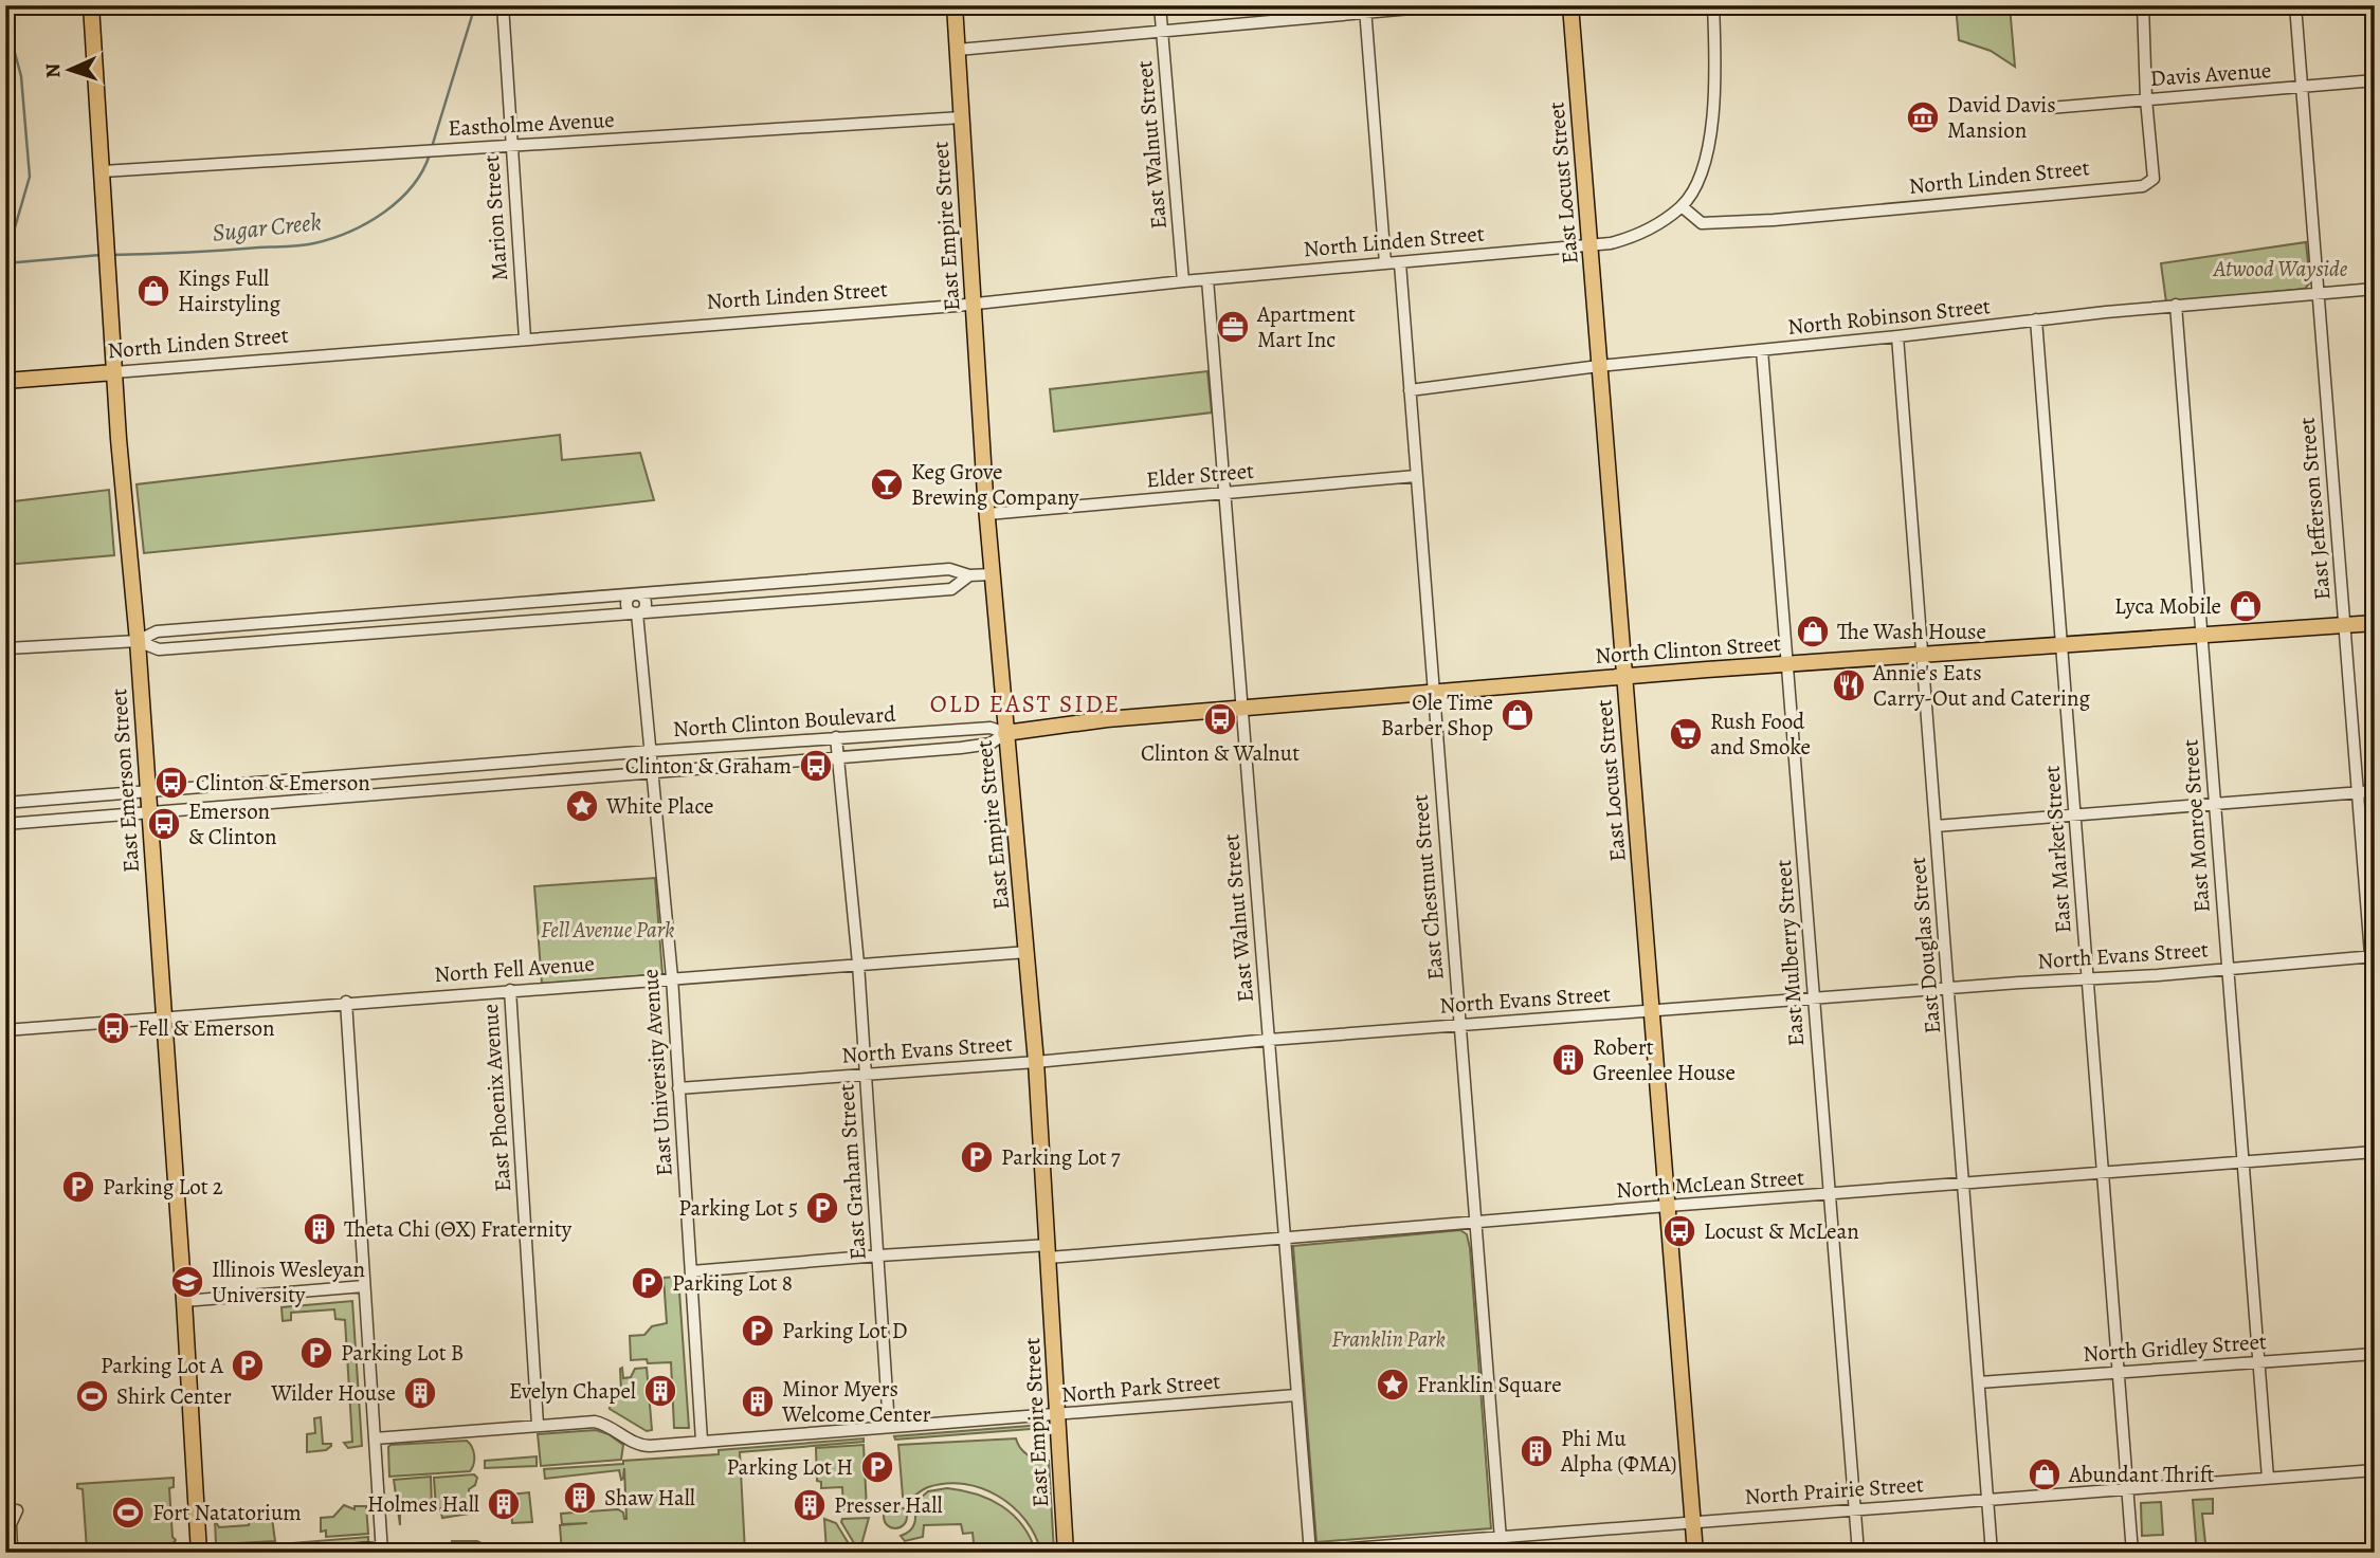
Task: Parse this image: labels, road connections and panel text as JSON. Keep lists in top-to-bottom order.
{
  "streets": {
    "main road": [
      "North Linden Street",
      "East Locust Street",
      "East Empire Street",
      "North Clinton Street",
      "East Emerson Street"
    ],
    "street": [
      "Davis Avenue",
      "Eastholme Avenue",
      "East Walnut Street",
      "Marion Street",
      "North Robinson Street",
      "Elder Street",
      "East Jefferson Street",
      "North Clinton Boulevard",
      "East Monroe Street",
      "East Market Street",
      "East Chestnut Street",
      "East Douglas Street",
      "East Mulberry Street",
      "North Evans Street",
      "North Fell Avenue",
      "East University Avenue",
      "East Phoenix Avenue",
      "East Graham Street",
      "North McLean Street",
      "North Gridley Street",
      "North Park Street",
      "North Prairie Street"
    ]
  },
  "crossings": [
    ["Davis Avenue", "North Linden Street"],
    ["Davis Avenue", "East Jefferson Street"],
    ["Eastholme Avenue", "Marion Street"],
    ["Eastholme Avenue", "East Empire Street"],
    ["Eastholme Avenue", "East Emerson Street"],
    ["East Walnut Street", "North Linden Street"],
    ["East Walnut Street", "Elder Street"],
    ["East Walnut Street", "North Clinton Street"],
    ["East Walnut Street", "North Evans Street"],
    ["East Walnut Street", "North McLean Street"],
    ["East Walnut Street", "North Park Street"],
    ["East Walnut Street", "North Prairie Street"],
    ["North Linden Street", "East Locust Street"],
    ["North Linden Street", "Marion Street"],
    ["North Linden Street", "East Empire Street"],
    ["North Linden Street", "East Emerson Street"],
    ["North Linden Street", "East Chestnut Street"],
    ["East Locust Street", "North Robinson Street"],
    ["East Locust Street", "North Clinton Street"],
    ["East Locust Street", "North Evans Street"],
    ["East Locust Street", "North McLean Street"],
    ["East Locust Street", "North Prairie Street"],
    ["East Empire Street", "Elder Street"],
    ["East Empire Street", "North Clinton Street"],
    ["East Empire Street", "North Clinton Boulevard"],
    ["East Empire Street", "North Evans Street"],
    ["East Empire Street", "North Fell Avenue"],
    ["East Empire Street", "North McLean Street"],
    ["East Empire Street", "North Park Street"],
    ["North Robinson Street", "East Jefferson Street"],
    ["North Robinson Street", "East Monroe Street"],
    ["North Robinson Street", "East Market Street"],
    ["North Robinson Street", "East Chestnut Street"],
    ["North Robinson Street", "East Douglas Street"],
    ["North Robinson Street", "East Mulberry Street"],
    ["Elder Street", "East Chestnut Street"],
    ["East Jefferson Street", "North Clinton Street"],
    ["East Jefferson Street", "North Evans Street"],
    ["North Clinton Street", "North Clinton Boulevard"],
    ["North Clinton Street", "East Monroe Street"],
    ["North Clinton Street", "East Market Street"],
    ["North Clinton Street", "East Chestnut Street"],
    ["North Clinton Street", "East Douglas Street"],
    ["North Clinton Street", "East Mulberry Street"],
    ["North Clinton Boulevard", "East Emerson Street"],
    ["North Clinton Boulevard", "East University Avenue"],
    ["North Clinton Boulevard", "East Graham Street"],
    ["East Emerson Street", "North Fell Avenue"],
    ["East Monroe Street", "North Evans Street"],
    ["East Monroe Street", "North McLean Street"],
    ["East Monroe Street", "North Gridley Street"],
    ["East Monroe Street", "North Prairie Street"],
    ["East Market Street", "North Evans Street"],
    ["East Market Street", "North McLean Street"],
    ["East Market Street", "North Gridley Street"],
    ["East Market Street", "North Prairie Street"],
    ["East Chestnut Street", "North Evans Street"],
    ["East Chestnut Street", "North McLean Street"],
    ["East Chestnut Street", "North Prairie Street"],
    ["East Douglas Street", "North Evans Street"],
    ["East Douglas Street", "North McLean Street"],
    ["East Douglas Street", "North Gridley Street"],
    ["East Douglas Street", "North Prairie Street"],
    ["East Mulberry Street", "North Evans Street"],
    ["East Mulberry Street", "North McLean Street"],
    ["East Mulberry Street", "North Prairie Street"],
    ["North Evans Street", "East University Avenue"],
    ["North Evans Street", "East Graham Street"],
    ["North Fell Avenue", "East University Avenue"],
    ["North Fell Avenue", "East Phoenix Avenue"],
    ["North Fell Avenue", "East Graham Street"],
    ["East University Avenue", "North McLean Street"],
    ["East University Avenue", "North Park Street"],
    ["East Phoenix Avenue", "North Park Street"],
    ["East Graham Street", "North McLean Street"],
    ["East Graham Street", "North Park Street"]
  ],
  "districts": ["OLD EAST SIDE"],
  "water": ["Sugar Creek"],
  "parks": ["Atwood Wayside", "Fell Avenue Park", "Franklin Park"],
  "places": {
    "museum": ["David Davis Mansion"],
    "shop": [
      "Kings Full Hairstyling",
      "Lyca Mobile",
      "The Wash House",
      "Ole Time Barber Shop",
      "Abundant Thrift"
    ],
    "office": ["Apartment Mart Inc"],
    "bar": ["Keg Grove Brewing Company"],
    "restaurant": ["Annie's Eats Carry-Out and Catering"],
    "bus stop": [
      "Clinton & Walnut",
      "Clinton & Graham",
      "Clinton & Emerson",
      "Emerson & Clinton",
      "Fell & Emerson",
      "Locust & McLean"
    ],
    "supermarket": ["Rush Food and Smoke"],
    "place": ["White Place", "Franklin Square"],
    "building": [
      "Robert Greenlee House",
      "Theta Chi (ΘΧ) Fraternity",
      "Evelyn Chapel",
      "Wilder House",
      "Minor Myers Welcome Center",
      "Phi Mu Alpha (ΦΜΑ)",
      "Shaw Hall",
      "Holmes Hall",
      "Presser Hall"
    ],
    "parking": [
      "Parking Lot 7",
      "Parking Lot 2",
      "Parking Lot 5",
      "Parking Lot 8",
      "Parking Lot D",
      "Parking Lot B",
      "Parking Lot A",
      "Parking Lot H"
    ],
    "school or university": ["Illinois Wesleyan University"],
    "sports": ["Shirk Center", "Fort Natatorium"]
  },
  "north": "left"
}
